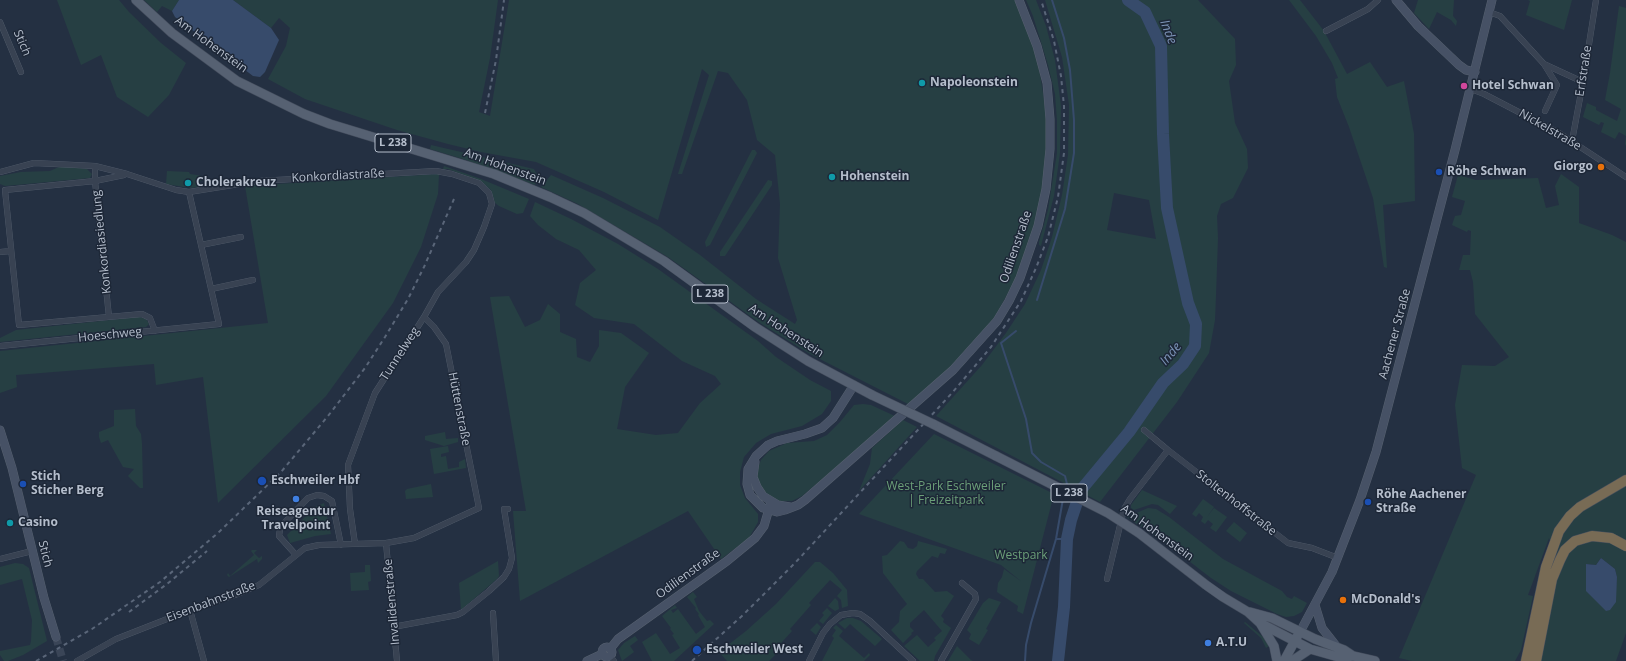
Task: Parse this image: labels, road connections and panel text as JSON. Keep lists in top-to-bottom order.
{
  "streets": {
    "main road": [
      "Stich",
      "Am Hohenstein",
      "L 238",
      "Odilienstraße",
      "Aachener Straße"
    ],
    "street": [
      "Erfstraße",
      "Nickelstraße",
      "Konkordiastraße",
      "Konkordiasiedlung",
      "Hoeschweg",
      "Tunnelweg",
      "Hüttenstraße",
      "Stoltenhoffstraße",
      "Eisenbahnstraße",
      "Invalidenstraße"
    ]
  },
  "crossings": [
    ["Am Hohenstein", "L 238"],
    ["Am Hohenstein", "Aachener Straße"],
    ["Erfstraße", "Nickelstraße"],
    ["Nickelstraße", "Aachener Straße"],
    ["L 238", "Aachener Straße"],
    ["Konkordiastraße", "Konkordiasiedlung"],
    ["Konkordiastraße", "Tunnelweg"],
    ["Aachener Straße", "Stoltenhoffstraße"],
    ["Tunnelweg", "Hüttenstraße"],
    ["Tunnelweg", "Eisenbahnstraße"],
    ["Hüttenstraße", "Eisenbahnstraße"],
    ["Eisenbahnstraße", "Invalidenstraße"]
  ],
  "water": ["Inde"],
  "parks": ["West-Park Eschweiler | Freizeitpark", "Westpark"],
  "places": [
    "Napoleonstein",
    "Hotel Schwan",
    "Giorgo",
    "Röhe Schwan",
    "Hohenstein",
    "Cholerakreuz",
    "Eschweiler Hbf",
    "Stich Sticher Berg",
    "Reiseagentur Travelpoint",
    "Röhe Aachener Straße",
    "Casino",
    "McDonald's",
    "A.T.U",
    "Eschweiler West"
  ]
}
